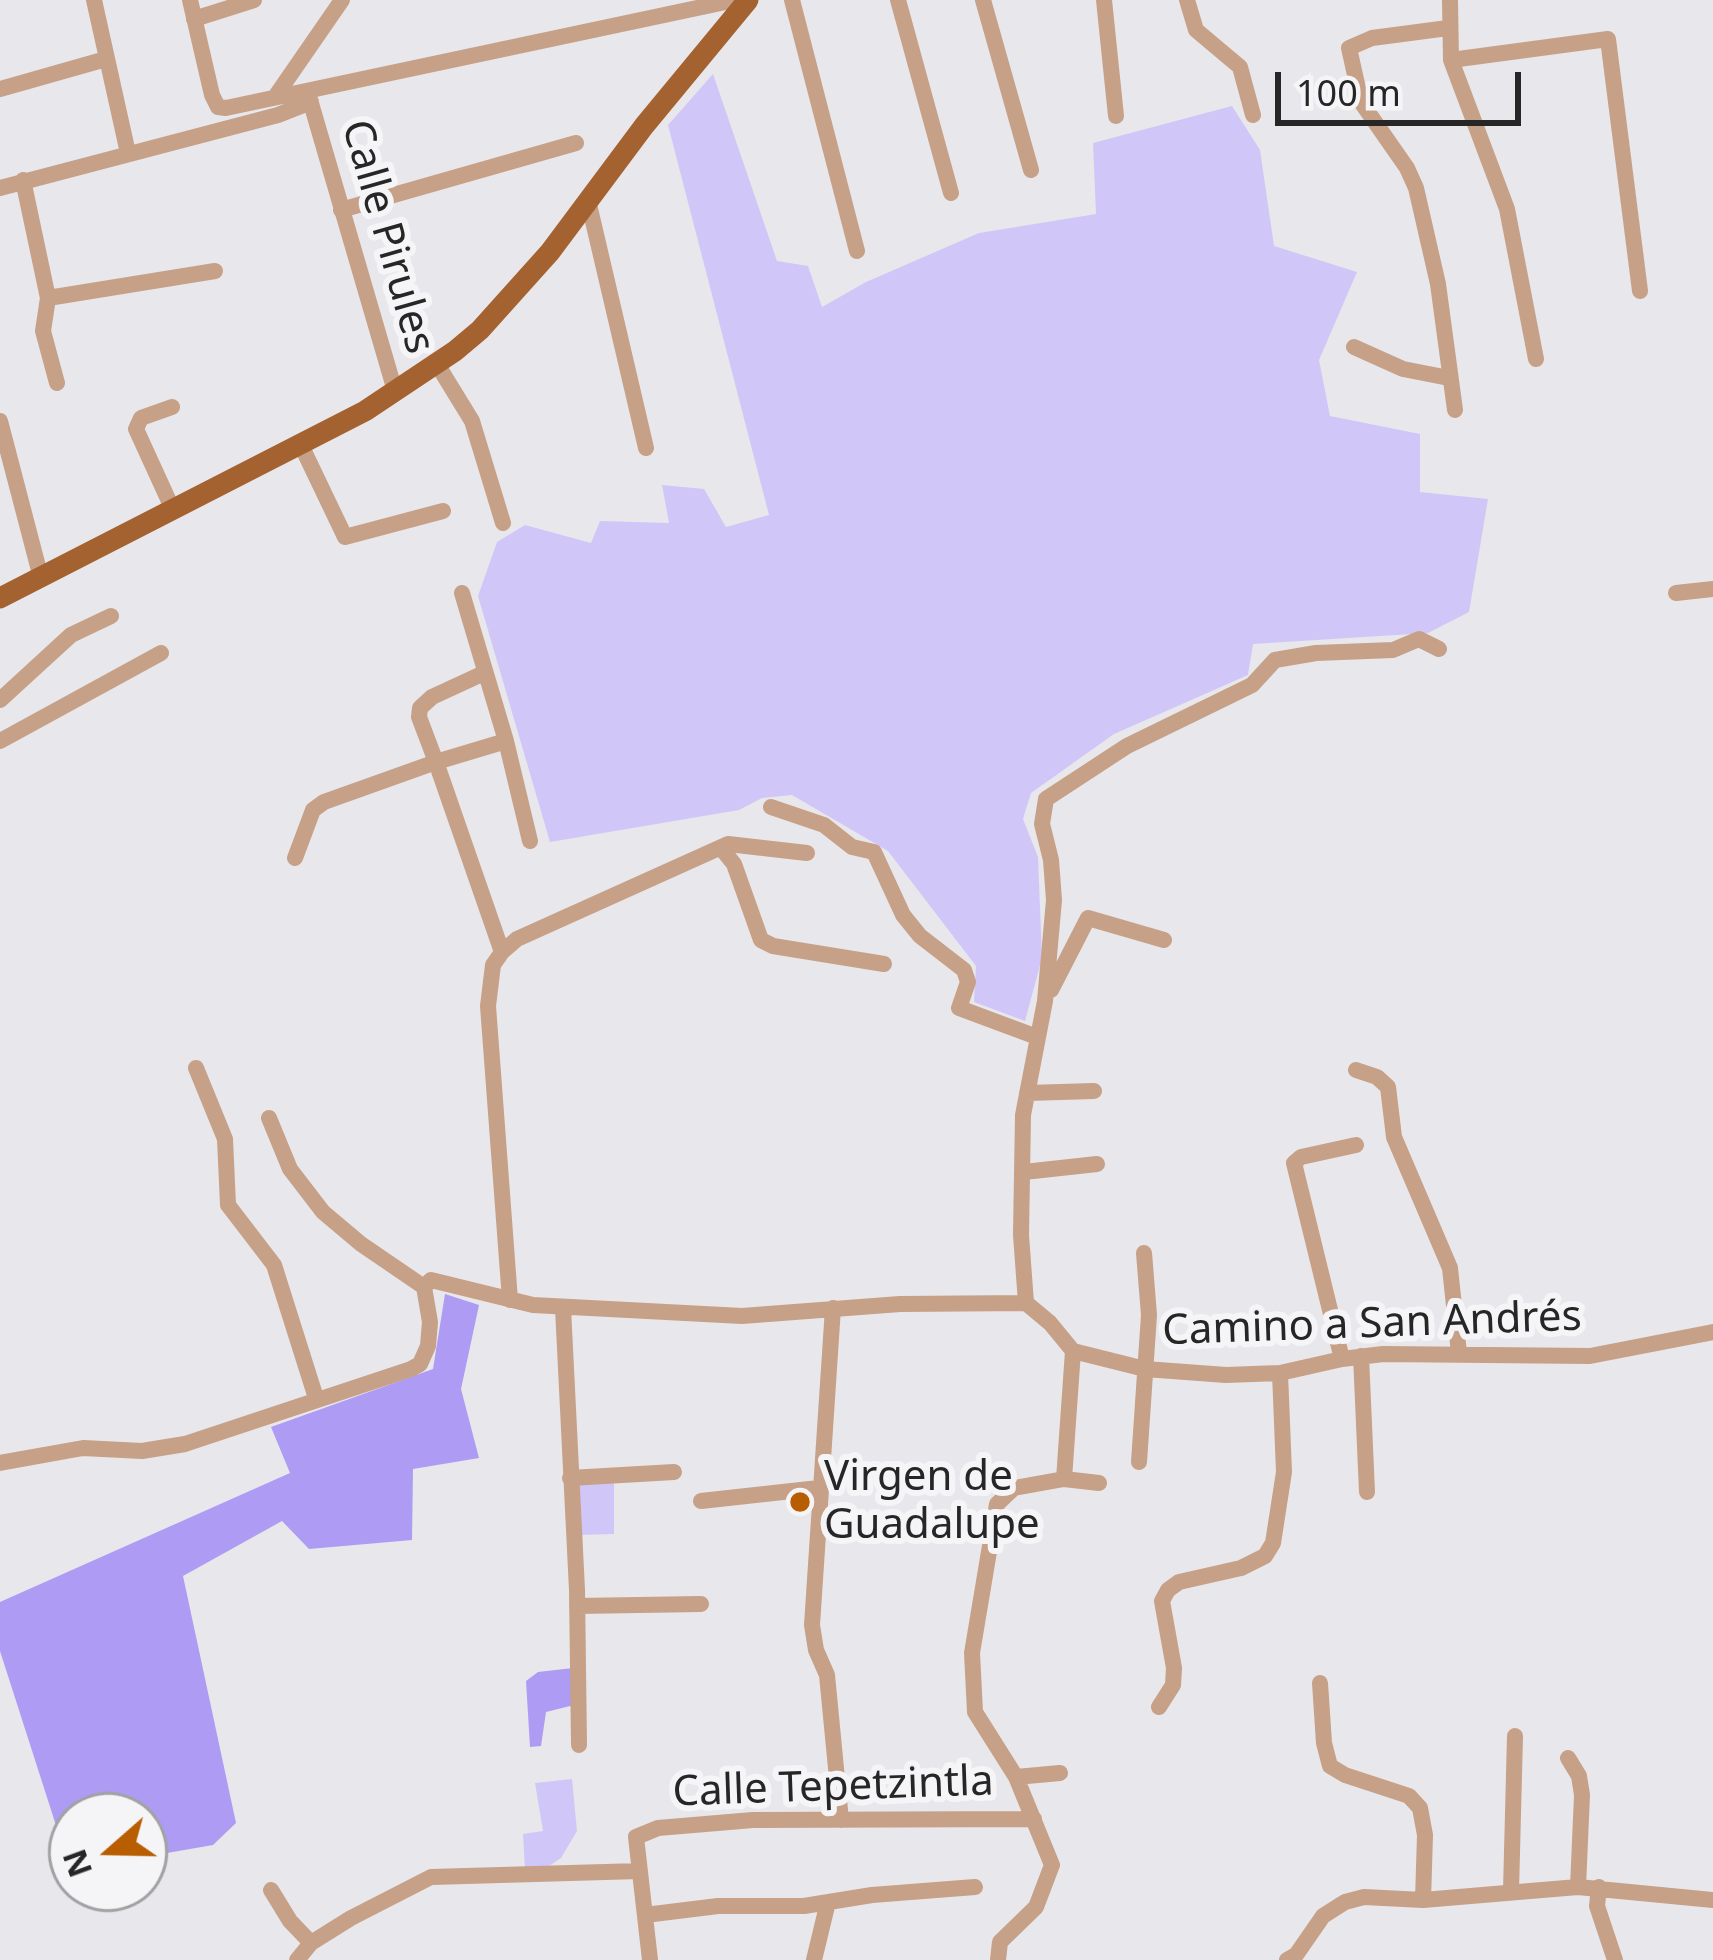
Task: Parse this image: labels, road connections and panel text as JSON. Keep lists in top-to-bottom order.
{
  "streets": {
    "street": ["Calle Pirules", "Camino a San Andrés", "Calle Tepetzintla"]
  },
  "places": ["Virgen de Guadalupe"],
  "scale_bar": "100 m",
  "north": "left"
}
